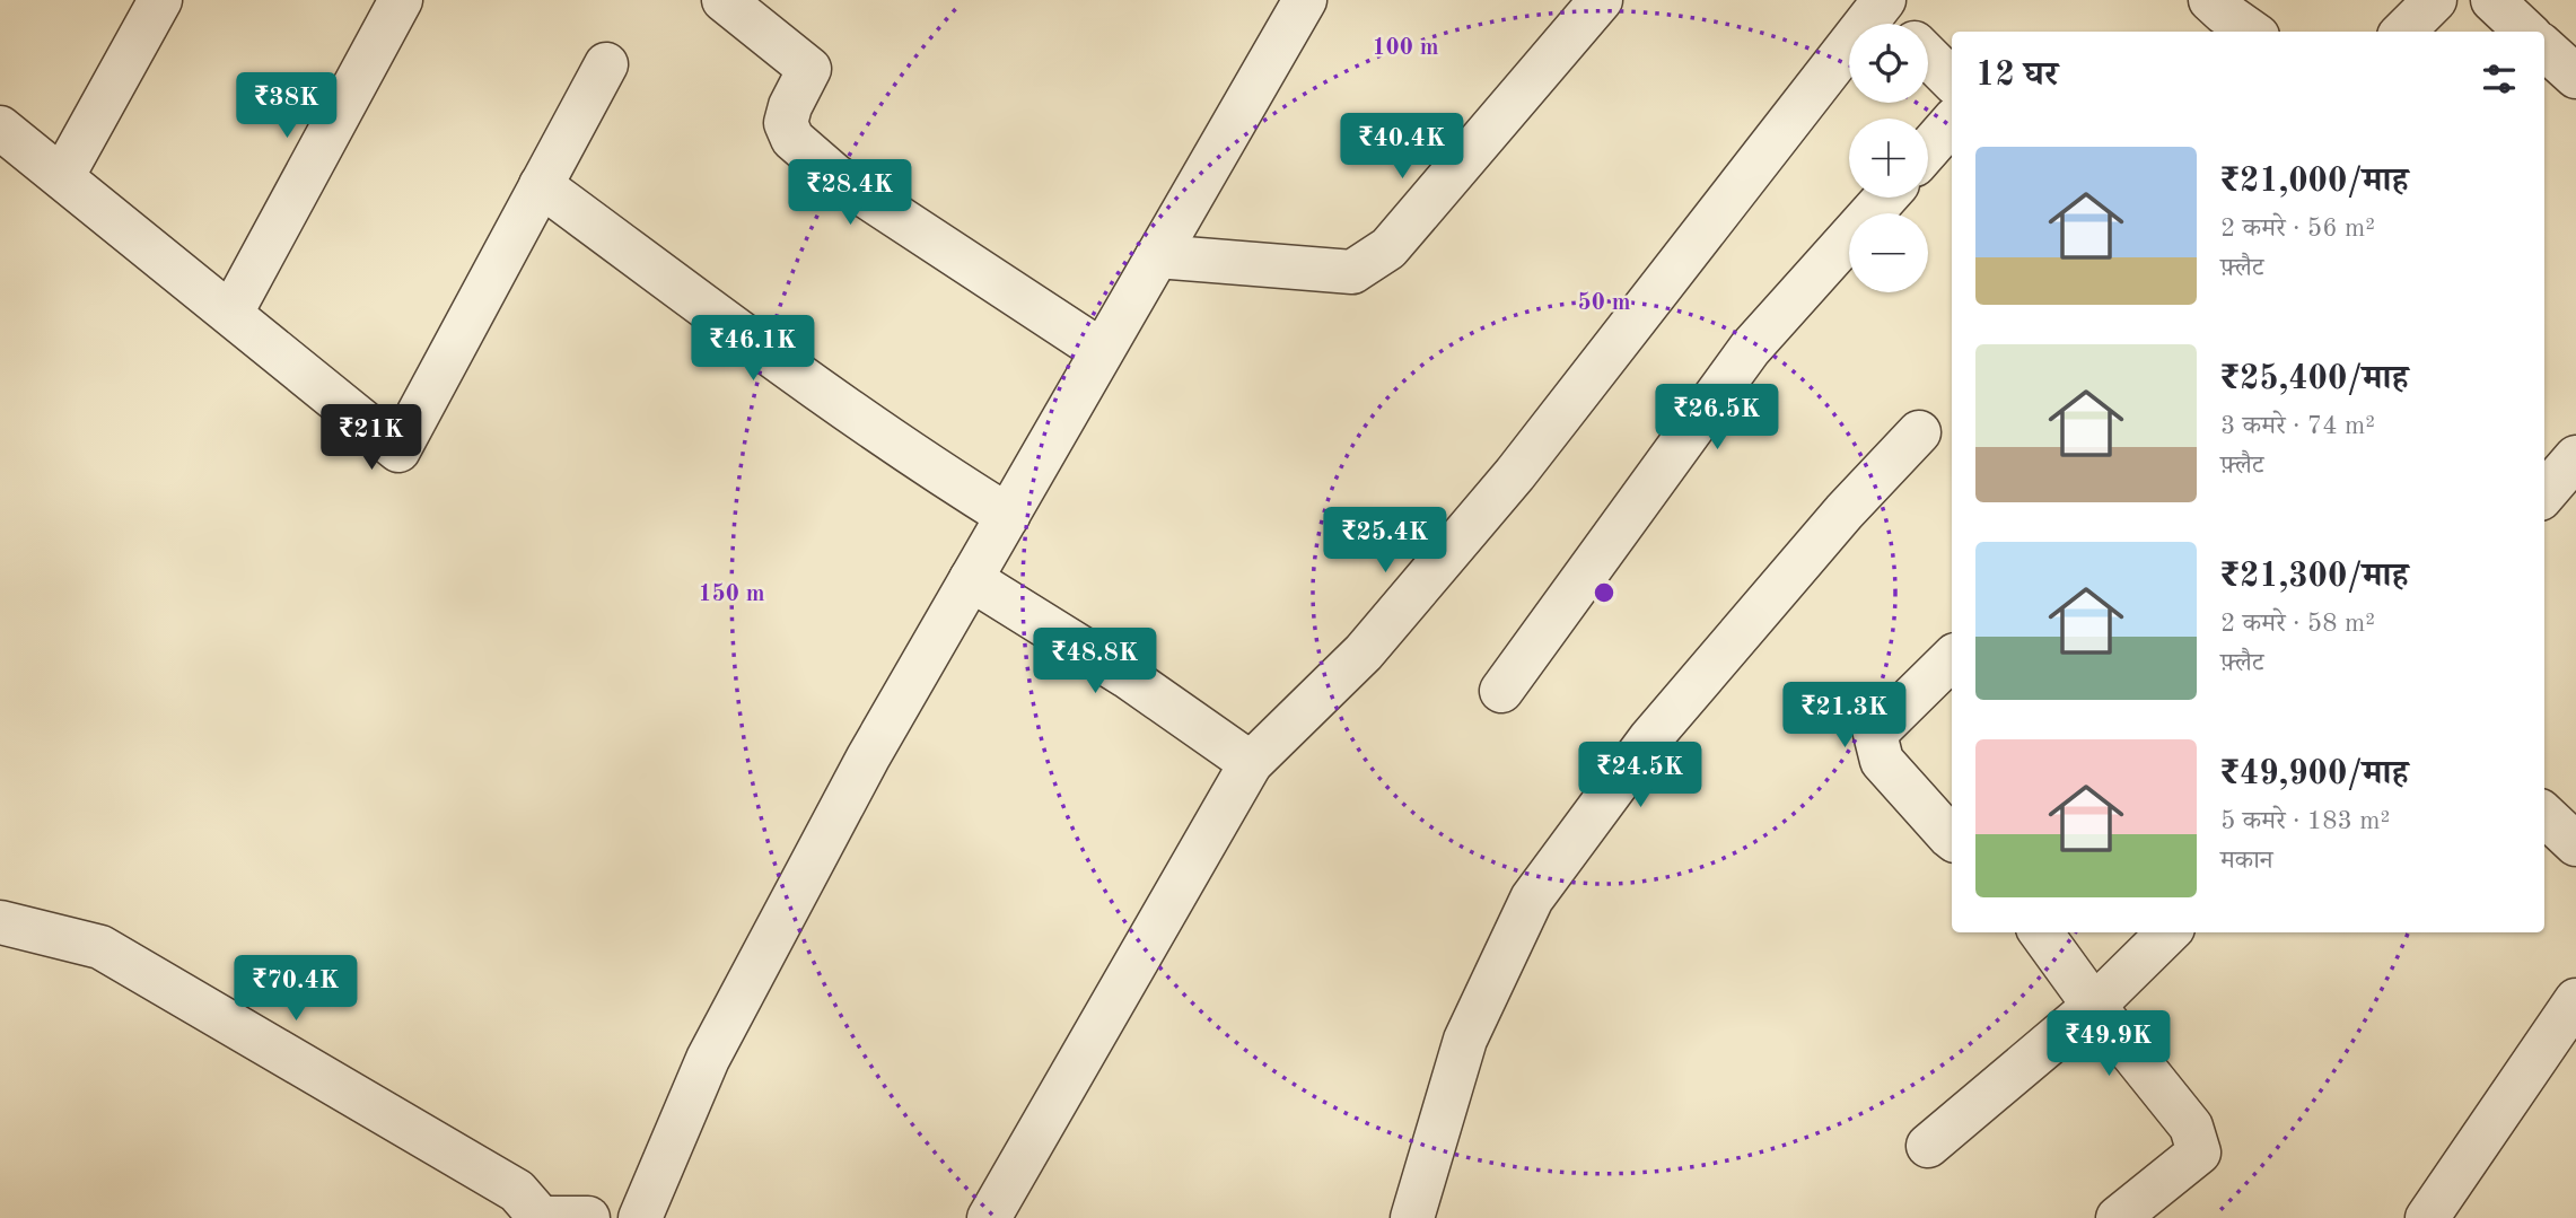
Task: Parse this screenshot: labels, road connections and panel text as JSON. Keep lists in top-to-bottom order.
{
  "page": {
    "map_buttons": ["+", "−"],
    "heading": "12 घर",
    "price": [
      "₹38K",
      "₹40.4K",
      "₹28.4K",
      "₹46.1K",
      "₹26.5K",
      "₹21K",
      "₹25.4K",
      "₹48.8K",
      "₹21.3K",
      "₹24.5K",
      "₹70.4K",
      "₹49.9K"
    ],
    "list": [
      {
        "name": "₹21,000/माह",
        "note": "2 कमरे · 56 m² · फ़्लैट"
      },
      {
        "name": "₹25,400/माह",
        "note": "3 कमरे · 74 m² · फ़्लैट"
      },
      {
        "name": "₹21,300/माह",
        "note": "2 कमरे · 58 m² · फ़्लैट"
      },
      {
        "name": "₹49,900/माह",
        "note": "5 कमरे · 183 m² · मकान"
      }
    ]
  },
  "rings": ["100 m", "50 m", "150 m"]
}
